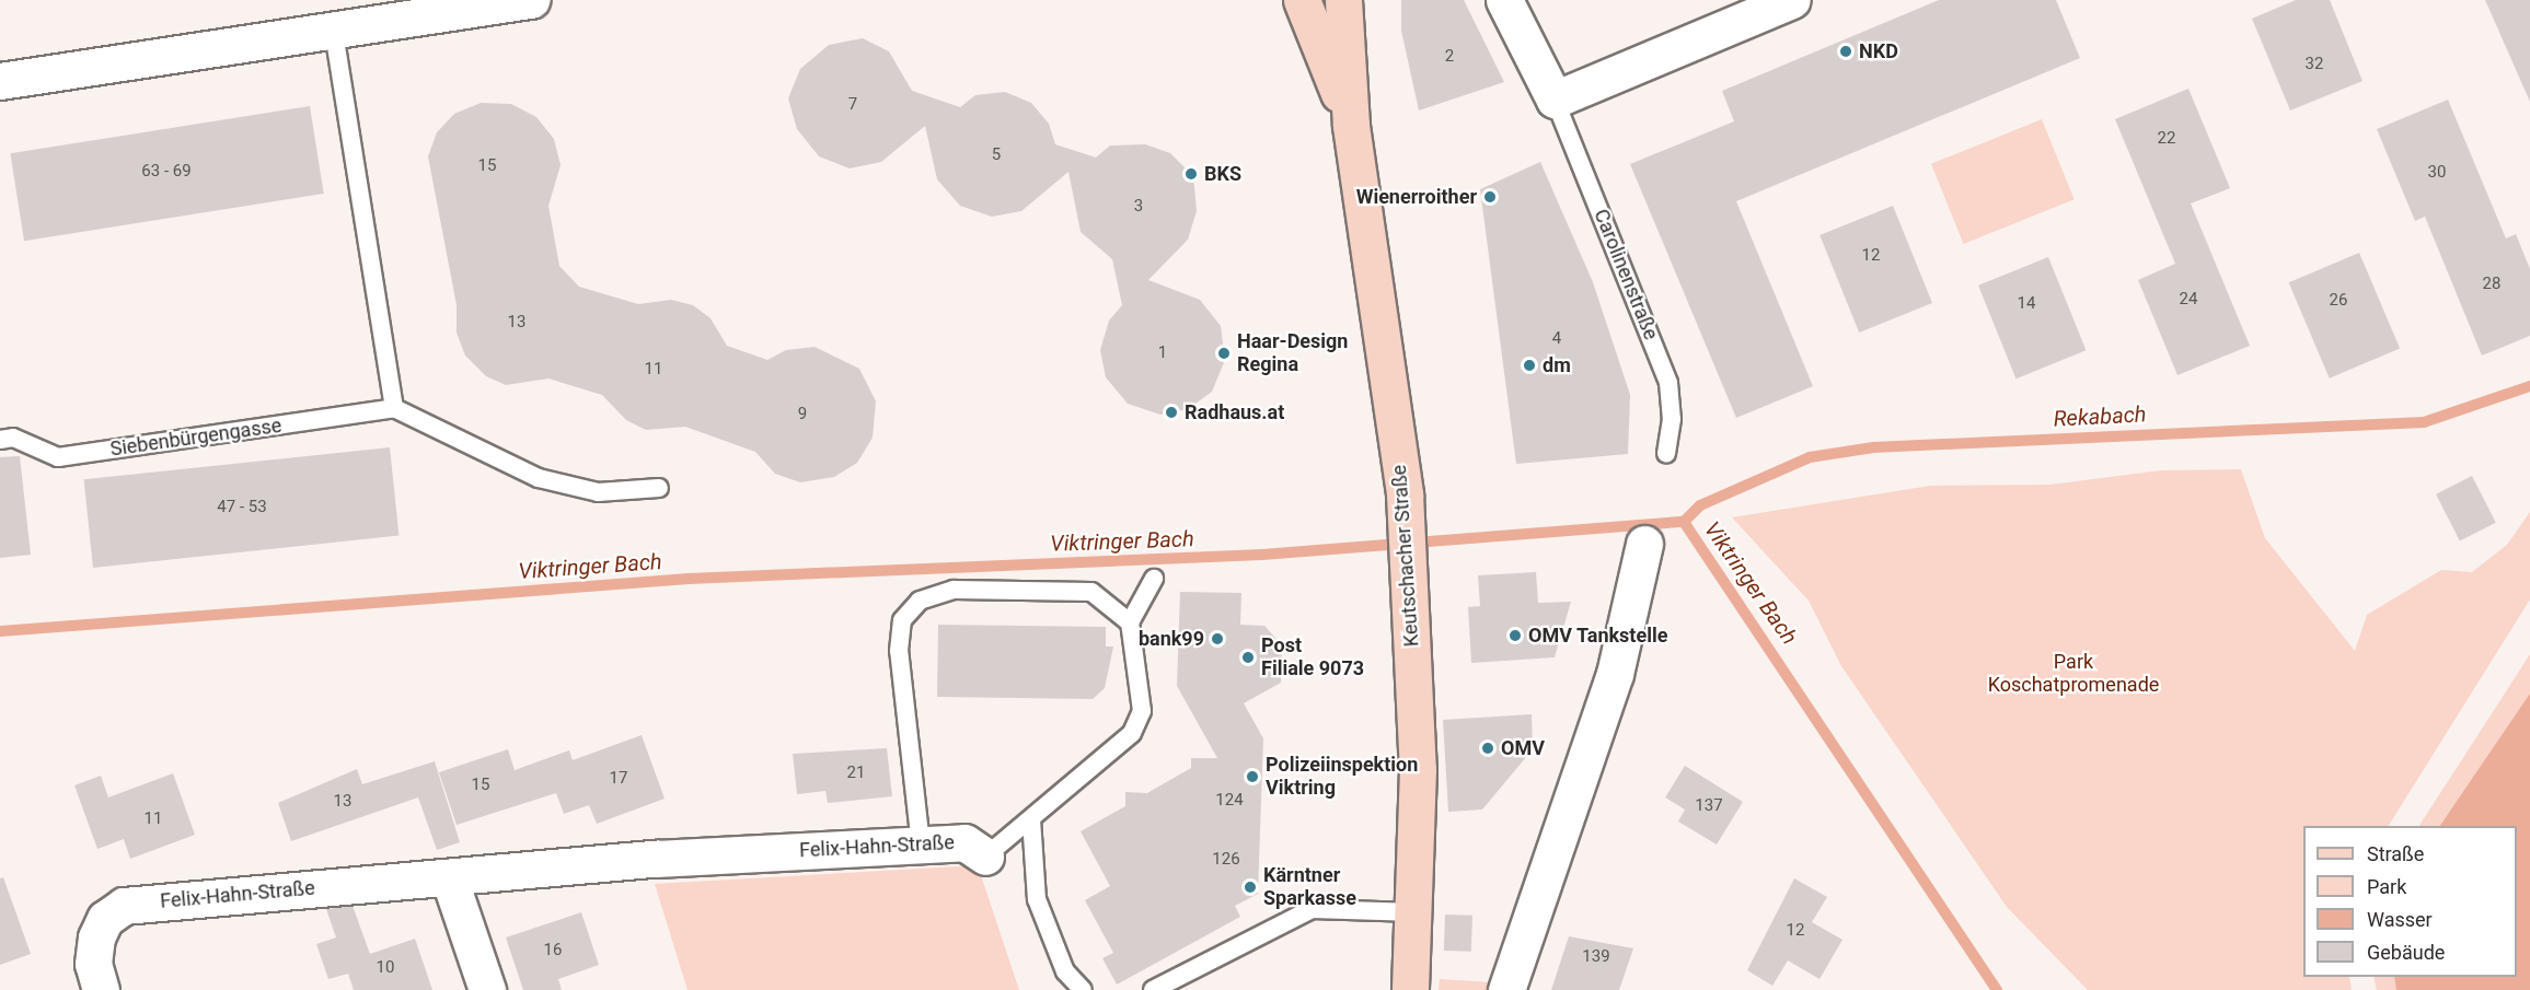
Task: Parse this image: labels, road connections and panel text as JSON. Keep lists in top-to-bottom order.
{
  "streets": {
    "main road": ["Keutschacher Straße"],
    "street": ["Carolinenstraße", "Felix-Hahn-Straße"],
    "lane": ["Siebenbürgengasse"]
  },
  "water": ["Rekabach", "Viktringer Bach"],
  "parks": ["Park Koschatpromenade"],
  "places": [
    "NKD",
    "BKS",
    "Wienerroither",
    "Haar-Design Regina",
    "dm",
    "Radhaus.at",
    "OMV Tankstelle",
    "bank99",
    "Post Filiale 9073",
    "OMV",
    "Polizeiinspektion Viktring",
    "Kärntner Sparkasse"
  ],
  "house_numbers": [
    "2",
    "32",
    "7",
    "22",
    "5",
    "15",
    "63 - 69",
    "30",
    "3",
    "12",
    "28",
    "24",
    "26",
    "14",
    "13",
    "4",
    "1",
    "11",
    "9",
    "47 - 53",
    "21",
    "17",
    "15",
    "124",
    "13",
    "137",
    "11",
    "126",
    "12",
    "16",
    "139",
    "10"
  ],
  "legend": [
    "Straße",
    "Park",
    "Wasser",
    "Gebäude"
  ]
}
